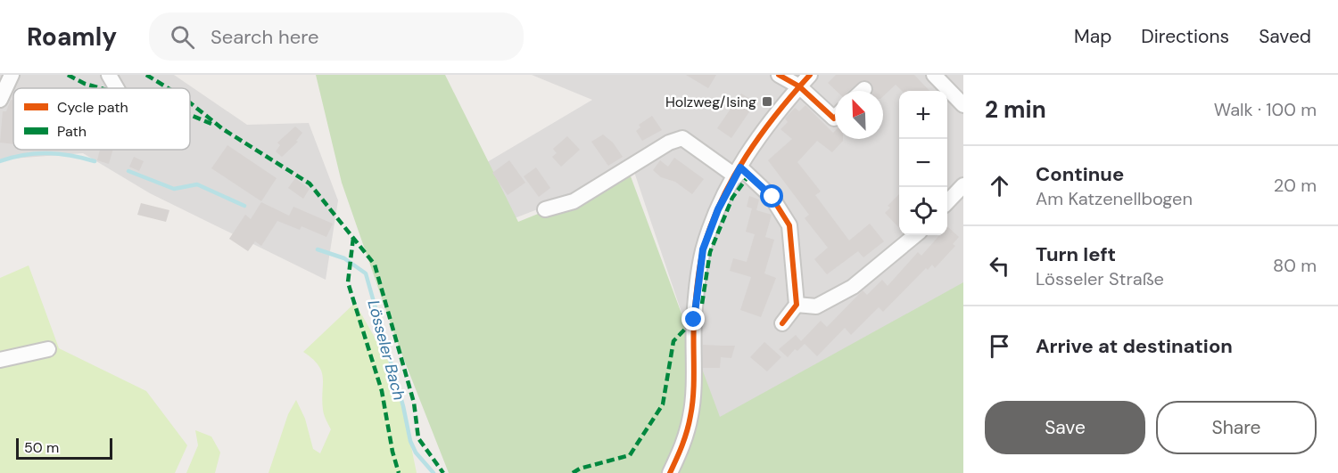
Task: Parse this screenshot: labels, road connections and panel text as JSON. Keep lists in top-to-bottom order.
{
  "water": ["Lösseler Bach"],
  "places": {
    "transit": ["Holzweg/Ising"]
  },
  "legend": ["Cycle path", "Path"],
  "scale_bar": "50 m",
  "north": "top left",
  "page": {
    "header": "Roamly",
    "search": "Search here",
    "nav": ["Map", "Directions", "Saved"],
    "heading": ["2 min", "Walk · 100 m"],
    "map_buttons": ["+", "−"],
    "list": [
      ["Continue", "Am Katzenellbogen", "20 m"],
      ["Turn left", "Lösseler Straße", "80 m"],
      "Arrive at destination"
    ],
    "buttons": ["Save", "Share"],
    "scale": "50 m"
  }
}
